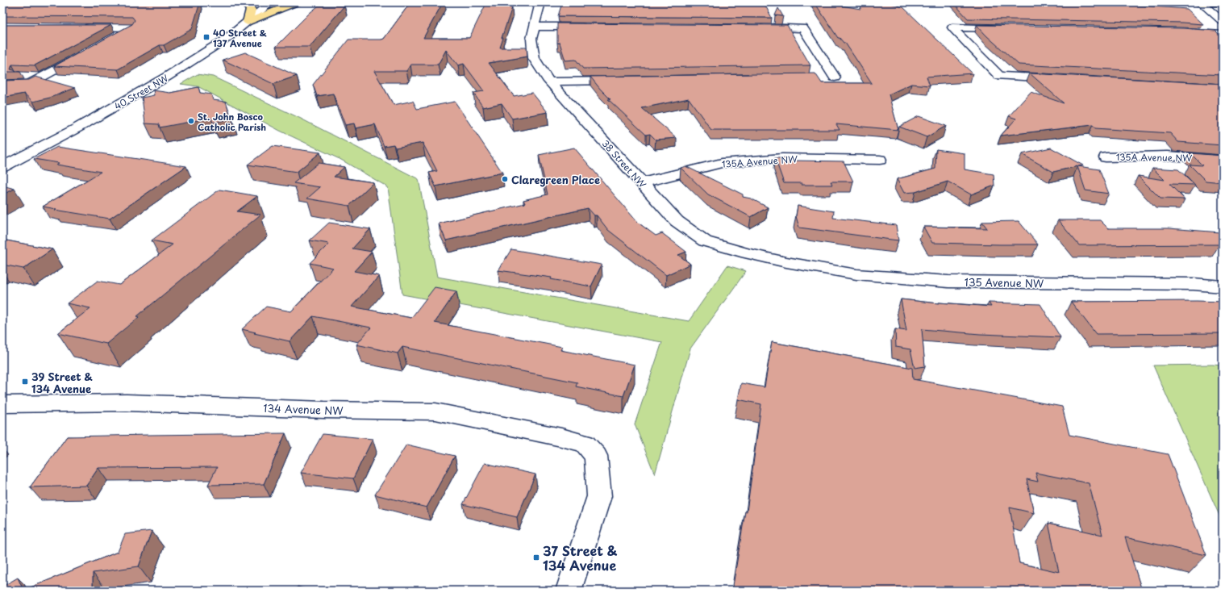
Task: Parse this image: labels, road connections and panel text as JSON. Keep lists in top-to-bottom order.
{
  "streets": {
    "street": [
      "40 Street NW",
      "135A Avenue NW",
      "38 Street NW",
      "135 Avenue NW",
      "134 Avenue NW"
    ]
  },
  "crossings": [
    ["135A Avenue NW", "38 Street NW"],
    ["38 Street NW", "135 Avenue NW"]
  ],
  "places": {
    "transit": ["40 Street & 137 Avenue", "39 Street & 134 Avenue", "37 Street & 134 Avenue"],
    "other": ["St. John Bosco Catholic Parish", "Claregreen Place"]
  }
}
